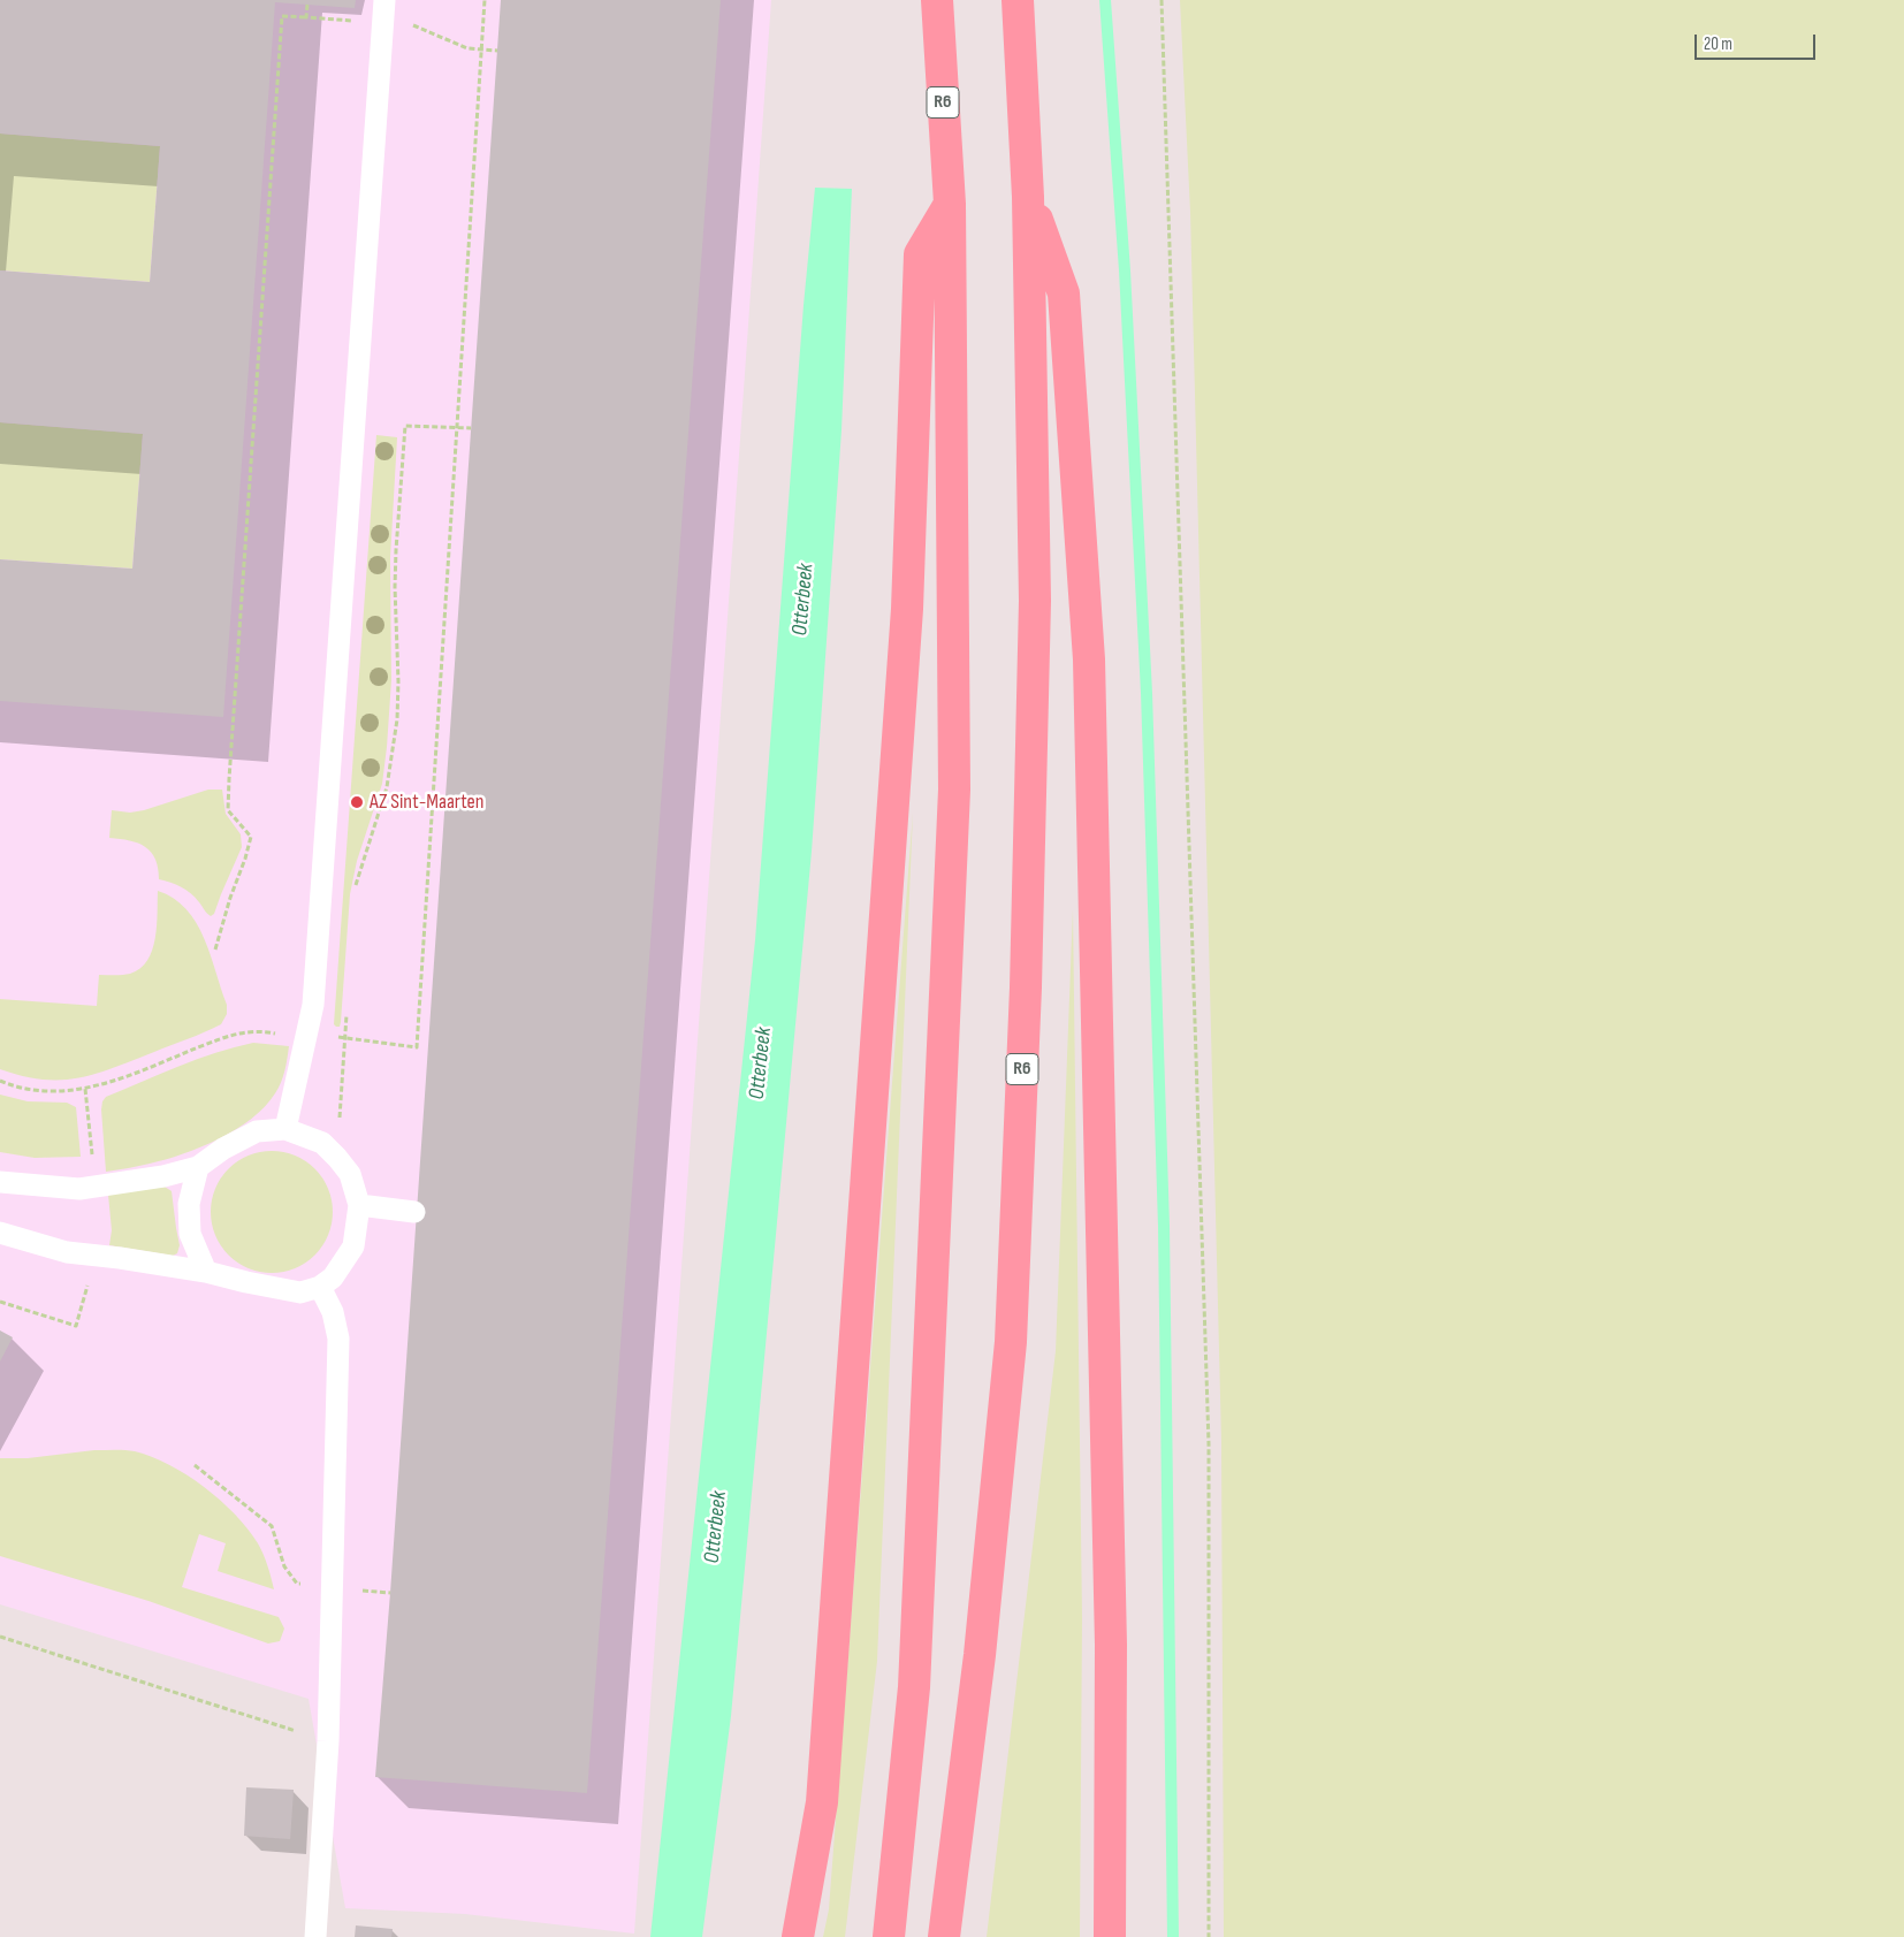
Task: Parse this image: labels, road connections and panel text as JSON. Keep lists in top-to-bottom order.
{
  "streets": {
    "highway": ["R6"]
  },
  "water": ["Otterbeek"],
  "places": ["AZ Sint-Maarten"],
  "scale_bar": "20 m"
}
